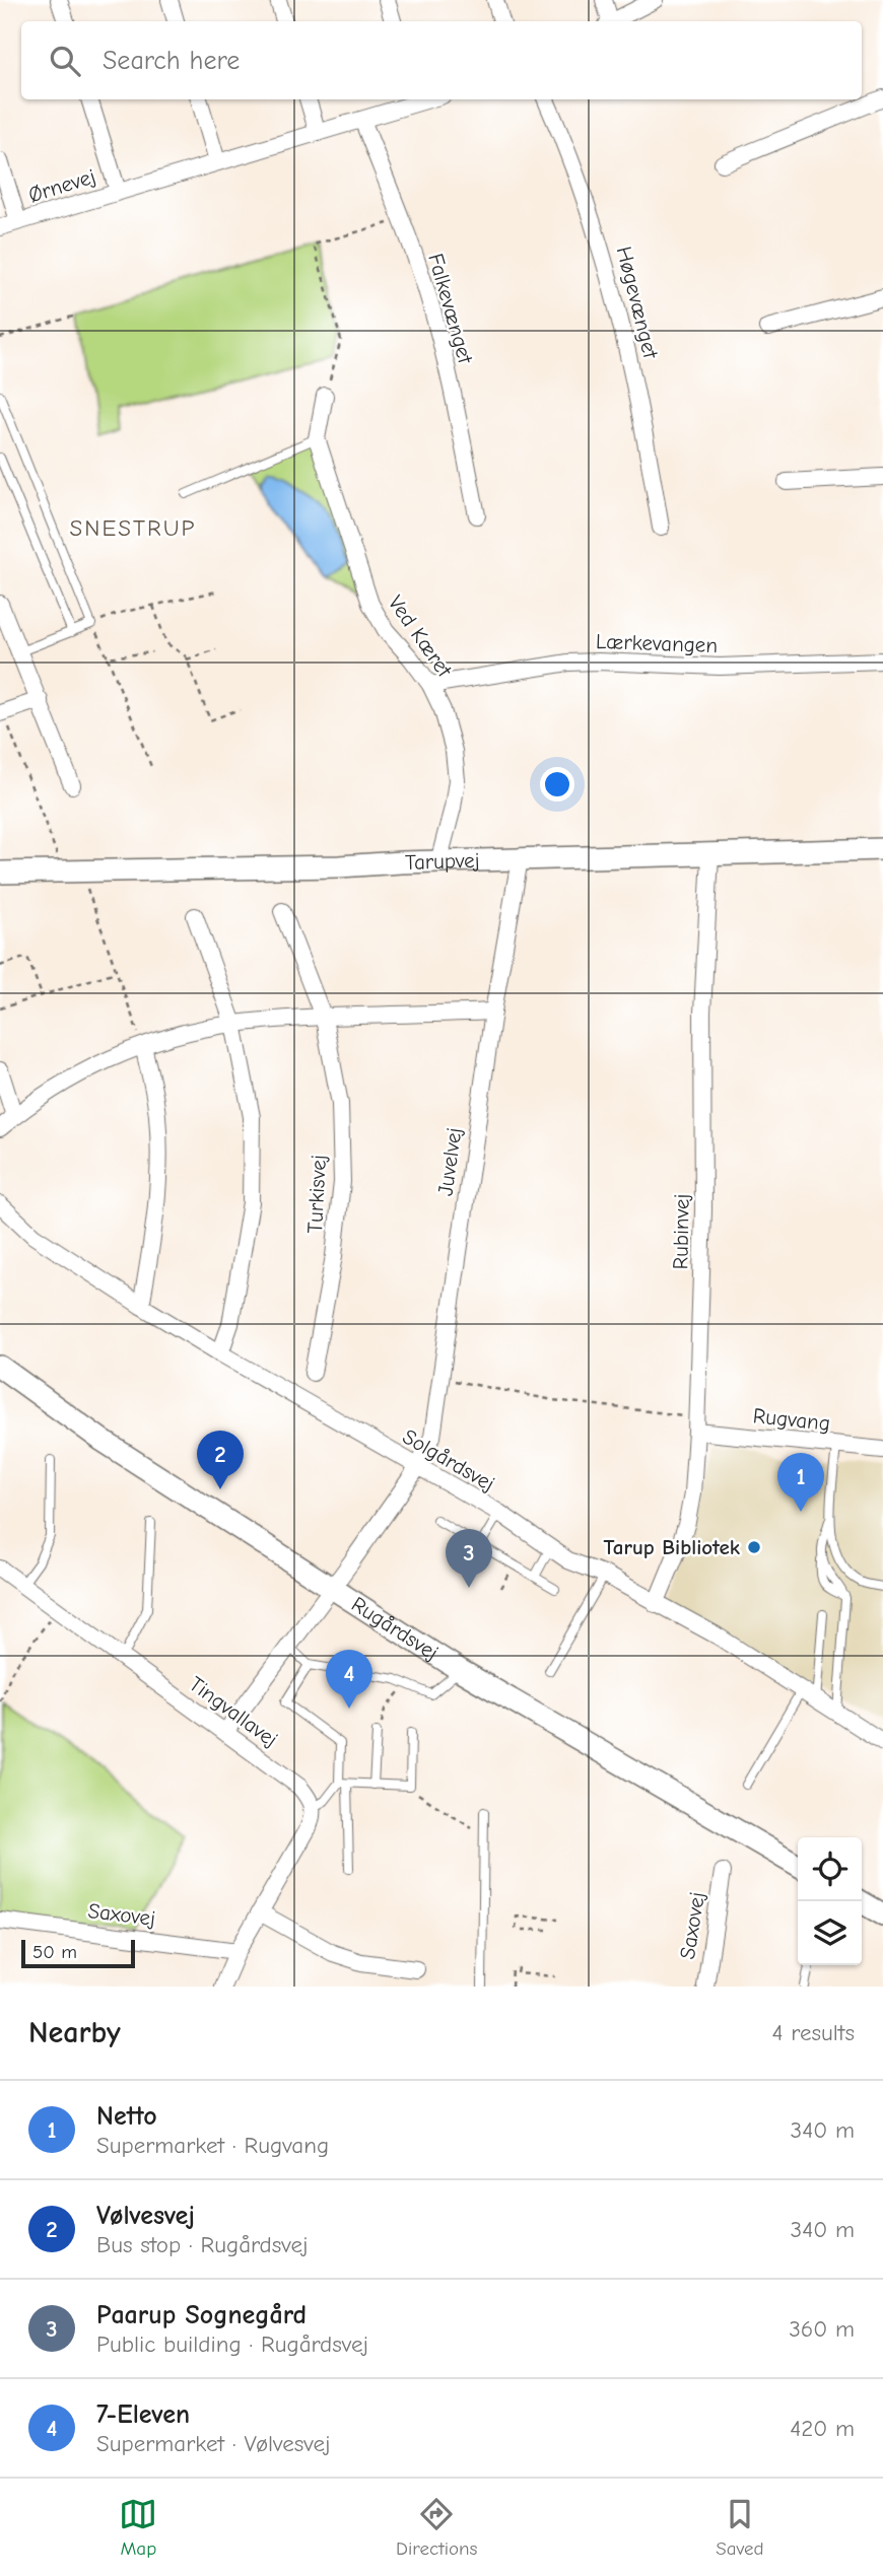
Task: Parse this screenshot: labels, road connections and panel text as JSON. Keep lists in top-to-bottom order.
{
  "streets": {
    "main road": ["Tarupvej", "Rugårdsvej"],
    "street": [
      "Ørnevej",
      "Høgevænget",
      "Falkevænget",
      "Ved Kæret",
      "Lærkevangen",
      "Juvelvej",
      "Turkisvej",
      "Rubinvej",
      "Rugvang",
      "Solgårdsvej",
      "Tingvallavej",
      "Saxovej"
    ]
  },
  "crossings": [
    ["Ørnevej", "Falkevænget"],
    ["Ved Kæret", "Lærkevangen"],
    ["Ved Kæret", "Tarupvej"],
    ["Tarupvej", "Juvelvej"],
    ["Tarupvej", "Rubinvej"],
    ["Juvelvej", "Solgårdsvej"],
    ["Juvelvej", "Rugårdsvej"],
    ["Juvelvej", "Tingvallavej"],
    ["Rubinvej", "Rugvang"],
    ["Rubinvej", "Solgårdsvej"]
  ],
  "districts": ["SNESTRUP"],
  "places": ["Tarup Bibliotek"],
  "scale_bar": "50 m",
  "page": {
    "search": "Search here",
    "pins": [
      "2",
      "1",
      "3",
      "4"
    ],
    "scale": "50 m",
    "heading": ["Nearby", "4 results"],
    "list": [
      {
        "mark": "1",
        "name": "Netto",
        "note": "Supermarket · Rugvang",
        "value": "340 m"
      },
      {
        "mark": "2",
        "name": "Vølvesvej",
        "note": "Bus stop · Rugårdsvej",
        "value": "340 m"
      },
      {
        "mark": "3",
        "name": "Paarup Sognegård",
        "note": "Public building · Rugårdsvej",
        "value": "360 m"
      },
      {
        "mark": "4",
        "name": "7-Eleven",
        "note": "Supermarket · Vølvesvej",
        "value": "420 m"
      }
    ],
    "nav": ["Map", "Directions", "Saved"]
  }
}
